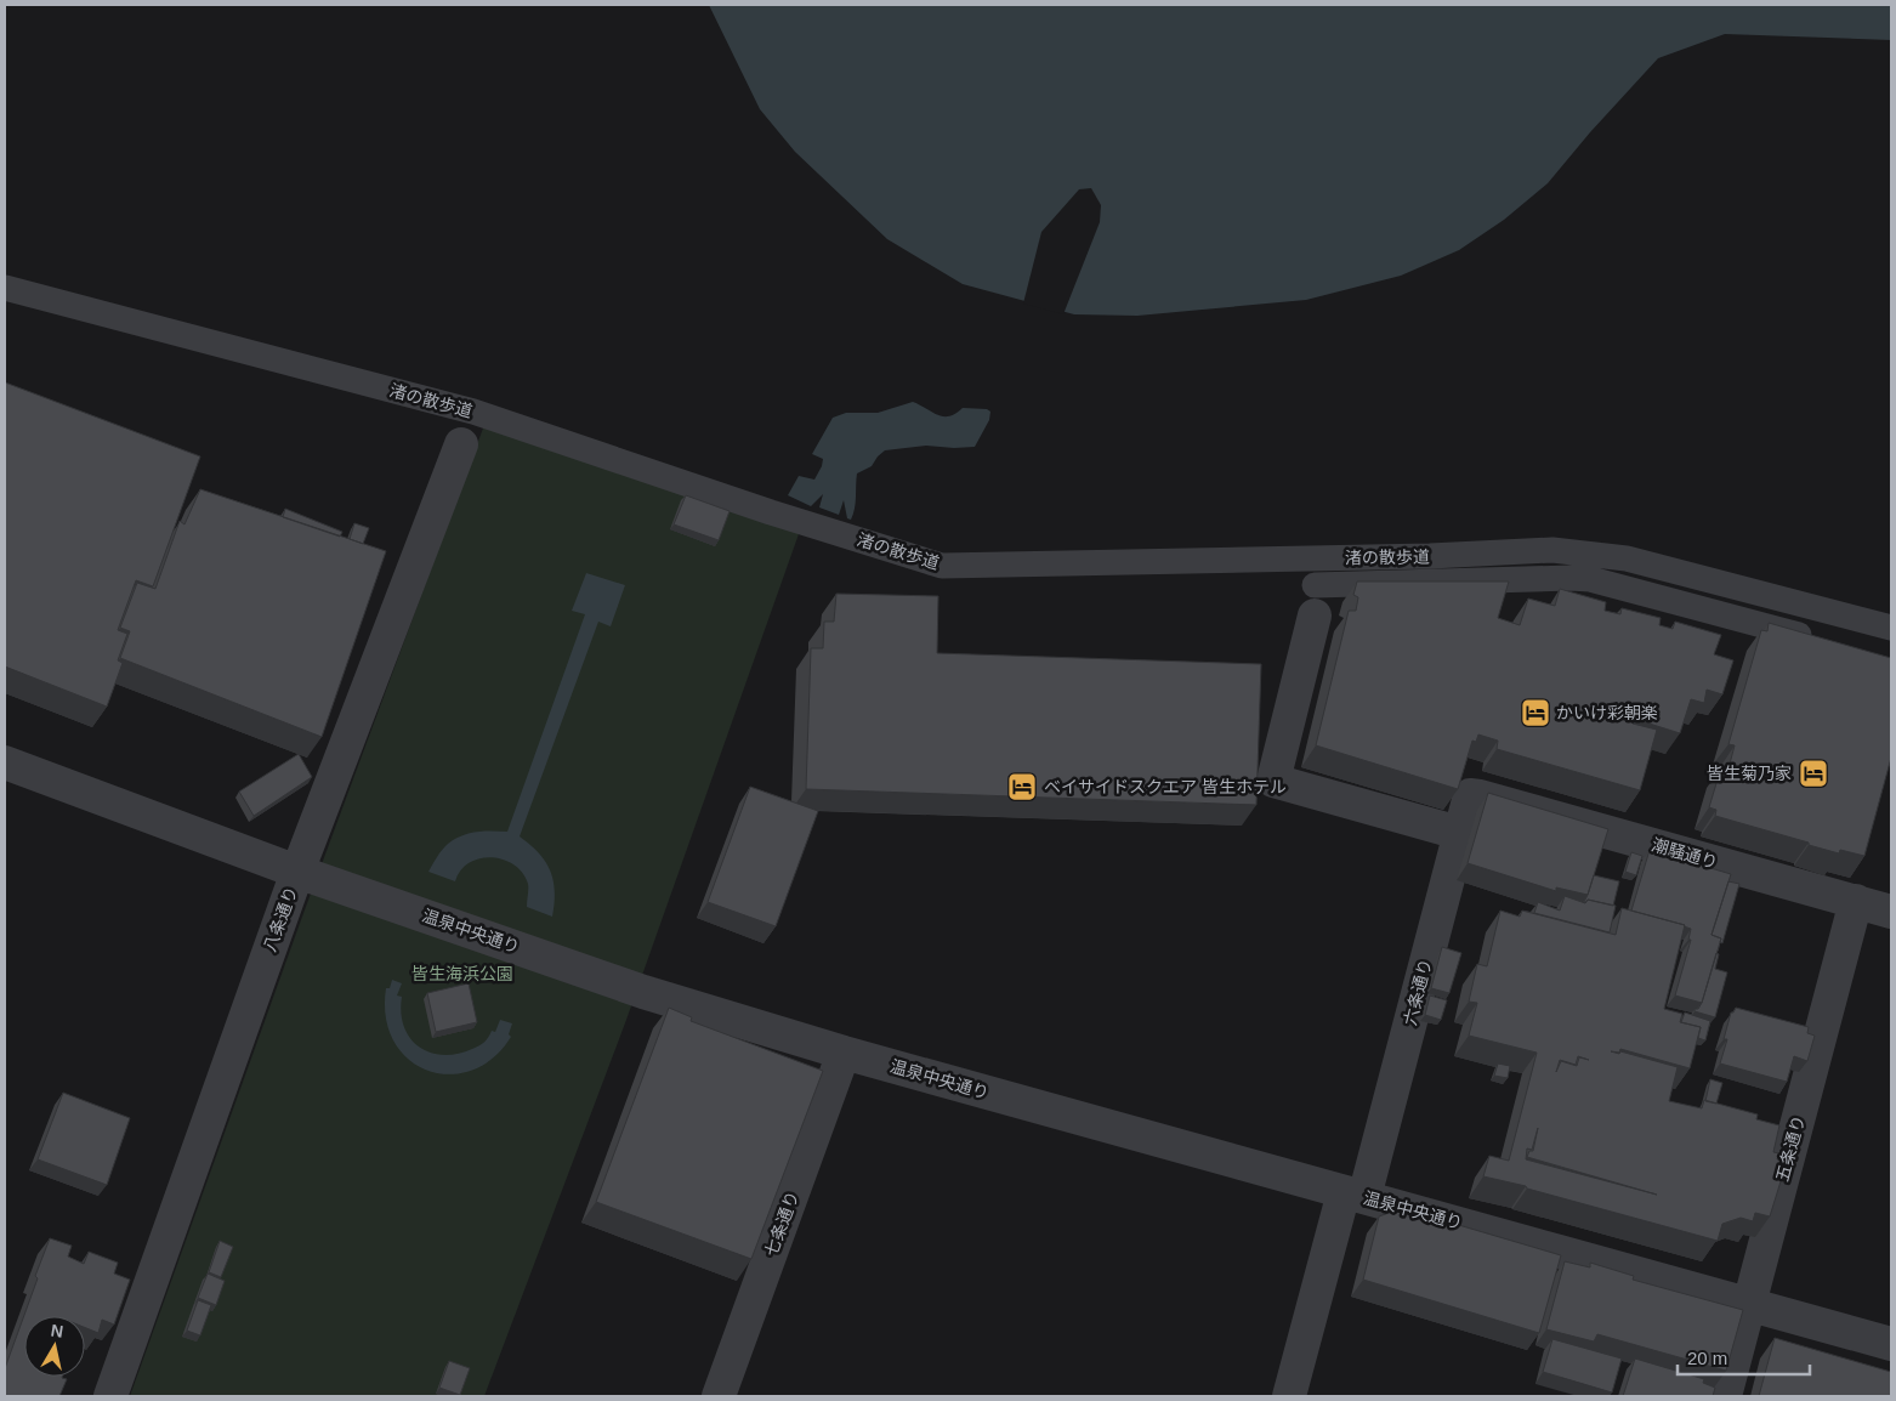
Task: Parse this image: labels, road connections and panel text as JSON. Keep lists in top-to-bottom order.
{
  "streets": {
    "street": [
      "潮騒通り",
      "八条通り",
      "温泉中央通り",
      "六条通り",
      "五条通り",
      "七条通り"
    ],
    "lane": ["渚の散歩道"]
  },
  "crossings": [
    ["潮騒通り", "六条通り"],
    ["潮騒通り", "五条通り"],
    ["八条通り", "温泉中央通り"],
    ["温泉中央通り", "六条通り"],
    ["温泉中央通り", "五条通り"],
    ["温泉中央通り", "七条通り"]
  ],
  "parks": ["皆生海浜公園"],
  "places": {
    "hotel": ["かいけ彩朝楽", "皆生菊乃家", "ベイサイドスクエア 皆生ホテル"]
  },
  "scale_bar": "20 m",
  "north": "top"
}
